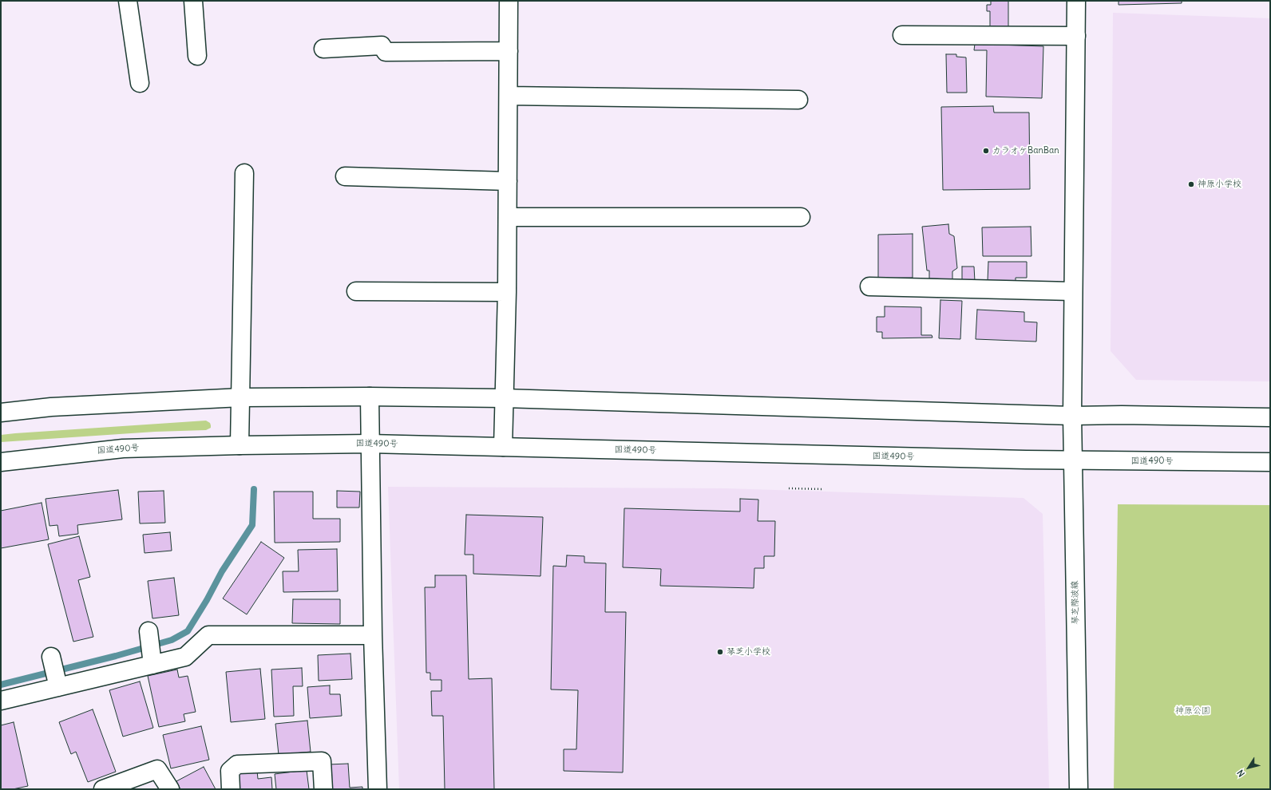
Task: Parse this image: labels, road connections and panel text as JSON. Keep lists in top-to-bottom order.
{
  "streets": {
    "main road": ["国道490号", "琴芝際波線"]
  },
  "crossings": [
    ["国道490号", "琴芝際波線"]
  ],
  "parks": ["神原公園"],
  "places": ["カラオケBanBan", "神原小学校", "琴芝小学校"],
  "north": "bottom left"
}
